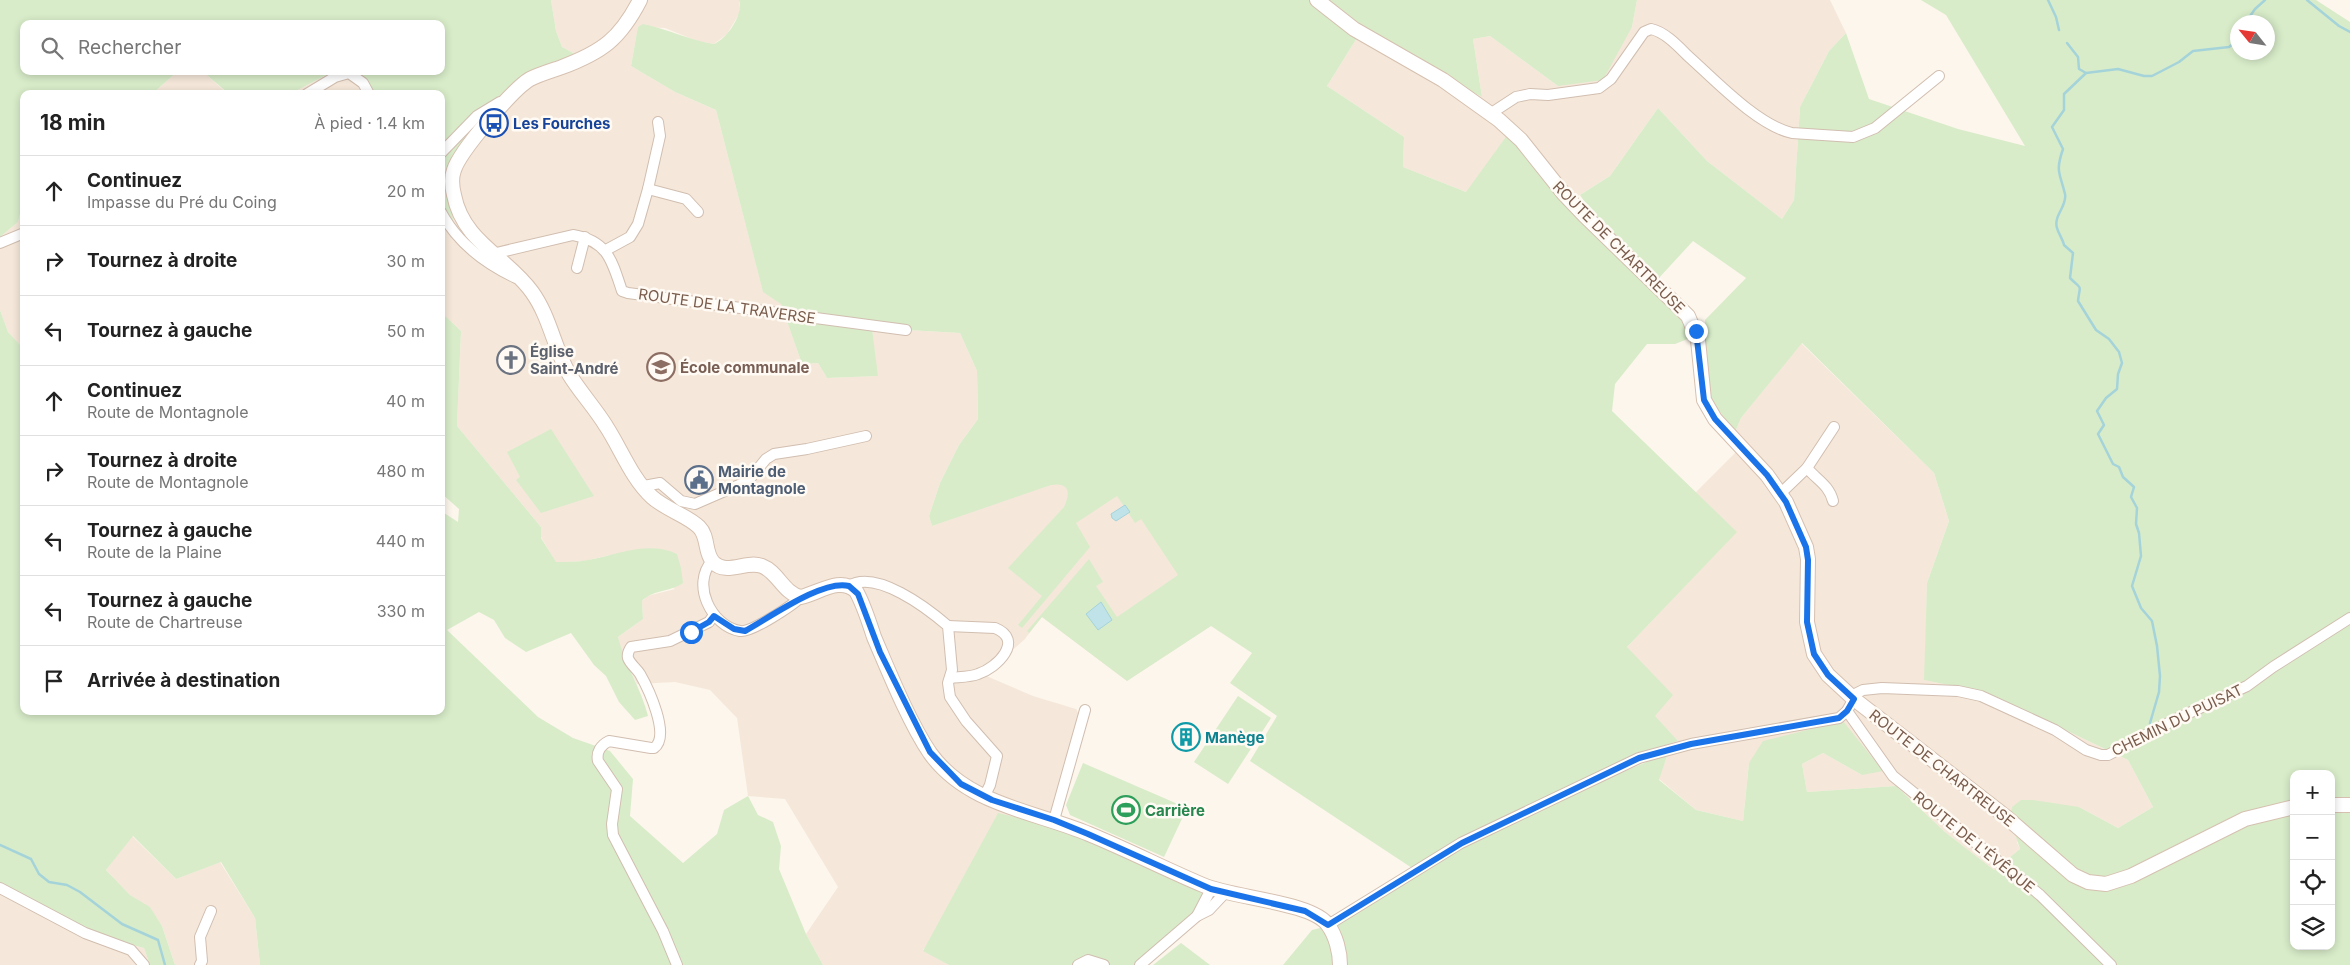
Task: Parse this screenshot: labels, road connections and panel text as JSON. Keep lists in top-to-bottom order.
{
  "streets": {
    "street": [
      "ROUTE DE CHARTREUSE",
      "ROUTE DE LA TRAVERSE",
      "CHEMIN DU PUISAT",
      "ROUTE DE L'ÉVÊQUE"
    ]
  },
  "crossings": [
    ["ROUTE DE CHARTREUSE", "CHEMIN DU PUISAT"],
    ["ROUTE DE CHARTREUSE", "ROUTE DE L'ÉVÊQUE"],
    ["CHEMIN DU PUISAT", "ROUTE DE L'ÉVÊQUE"]
  ],
  "places": {
    "bus stop": ["Les Fourches"],
    "church": ["Église Saint-André"],
    "school or university": ["École communale"],
    "public building": ["Mairie de Montagnole"],
    "building": ["Manège"],
    "sports": ["Carrière"]
  },
  "north": "top left",
  "page": {
    "search": "Rechercher",
    "heading": ["18 min", "À pied · 1.4 km"],
    "list": [
      ["Continuez", "Impasse du Pré du Coing", "20 m"],
      ["Tournez à droite", "30 m"],
      ["Tournez à gauche", "50 m"],
      ["Continuez", "Route de Montagnole", "40 m"],
      ["Tournez à droite", "Route de Montagnole", "480 m"],
      ["Tournez à gauche", "Route de la Plaine", "440 m"],
      ["Tournez à gauche", "Route de Chartreuse", "330 m"],
      "Arrivée à destination"
    ],
    "map_buttons": ["+", "−"]
  }
}
